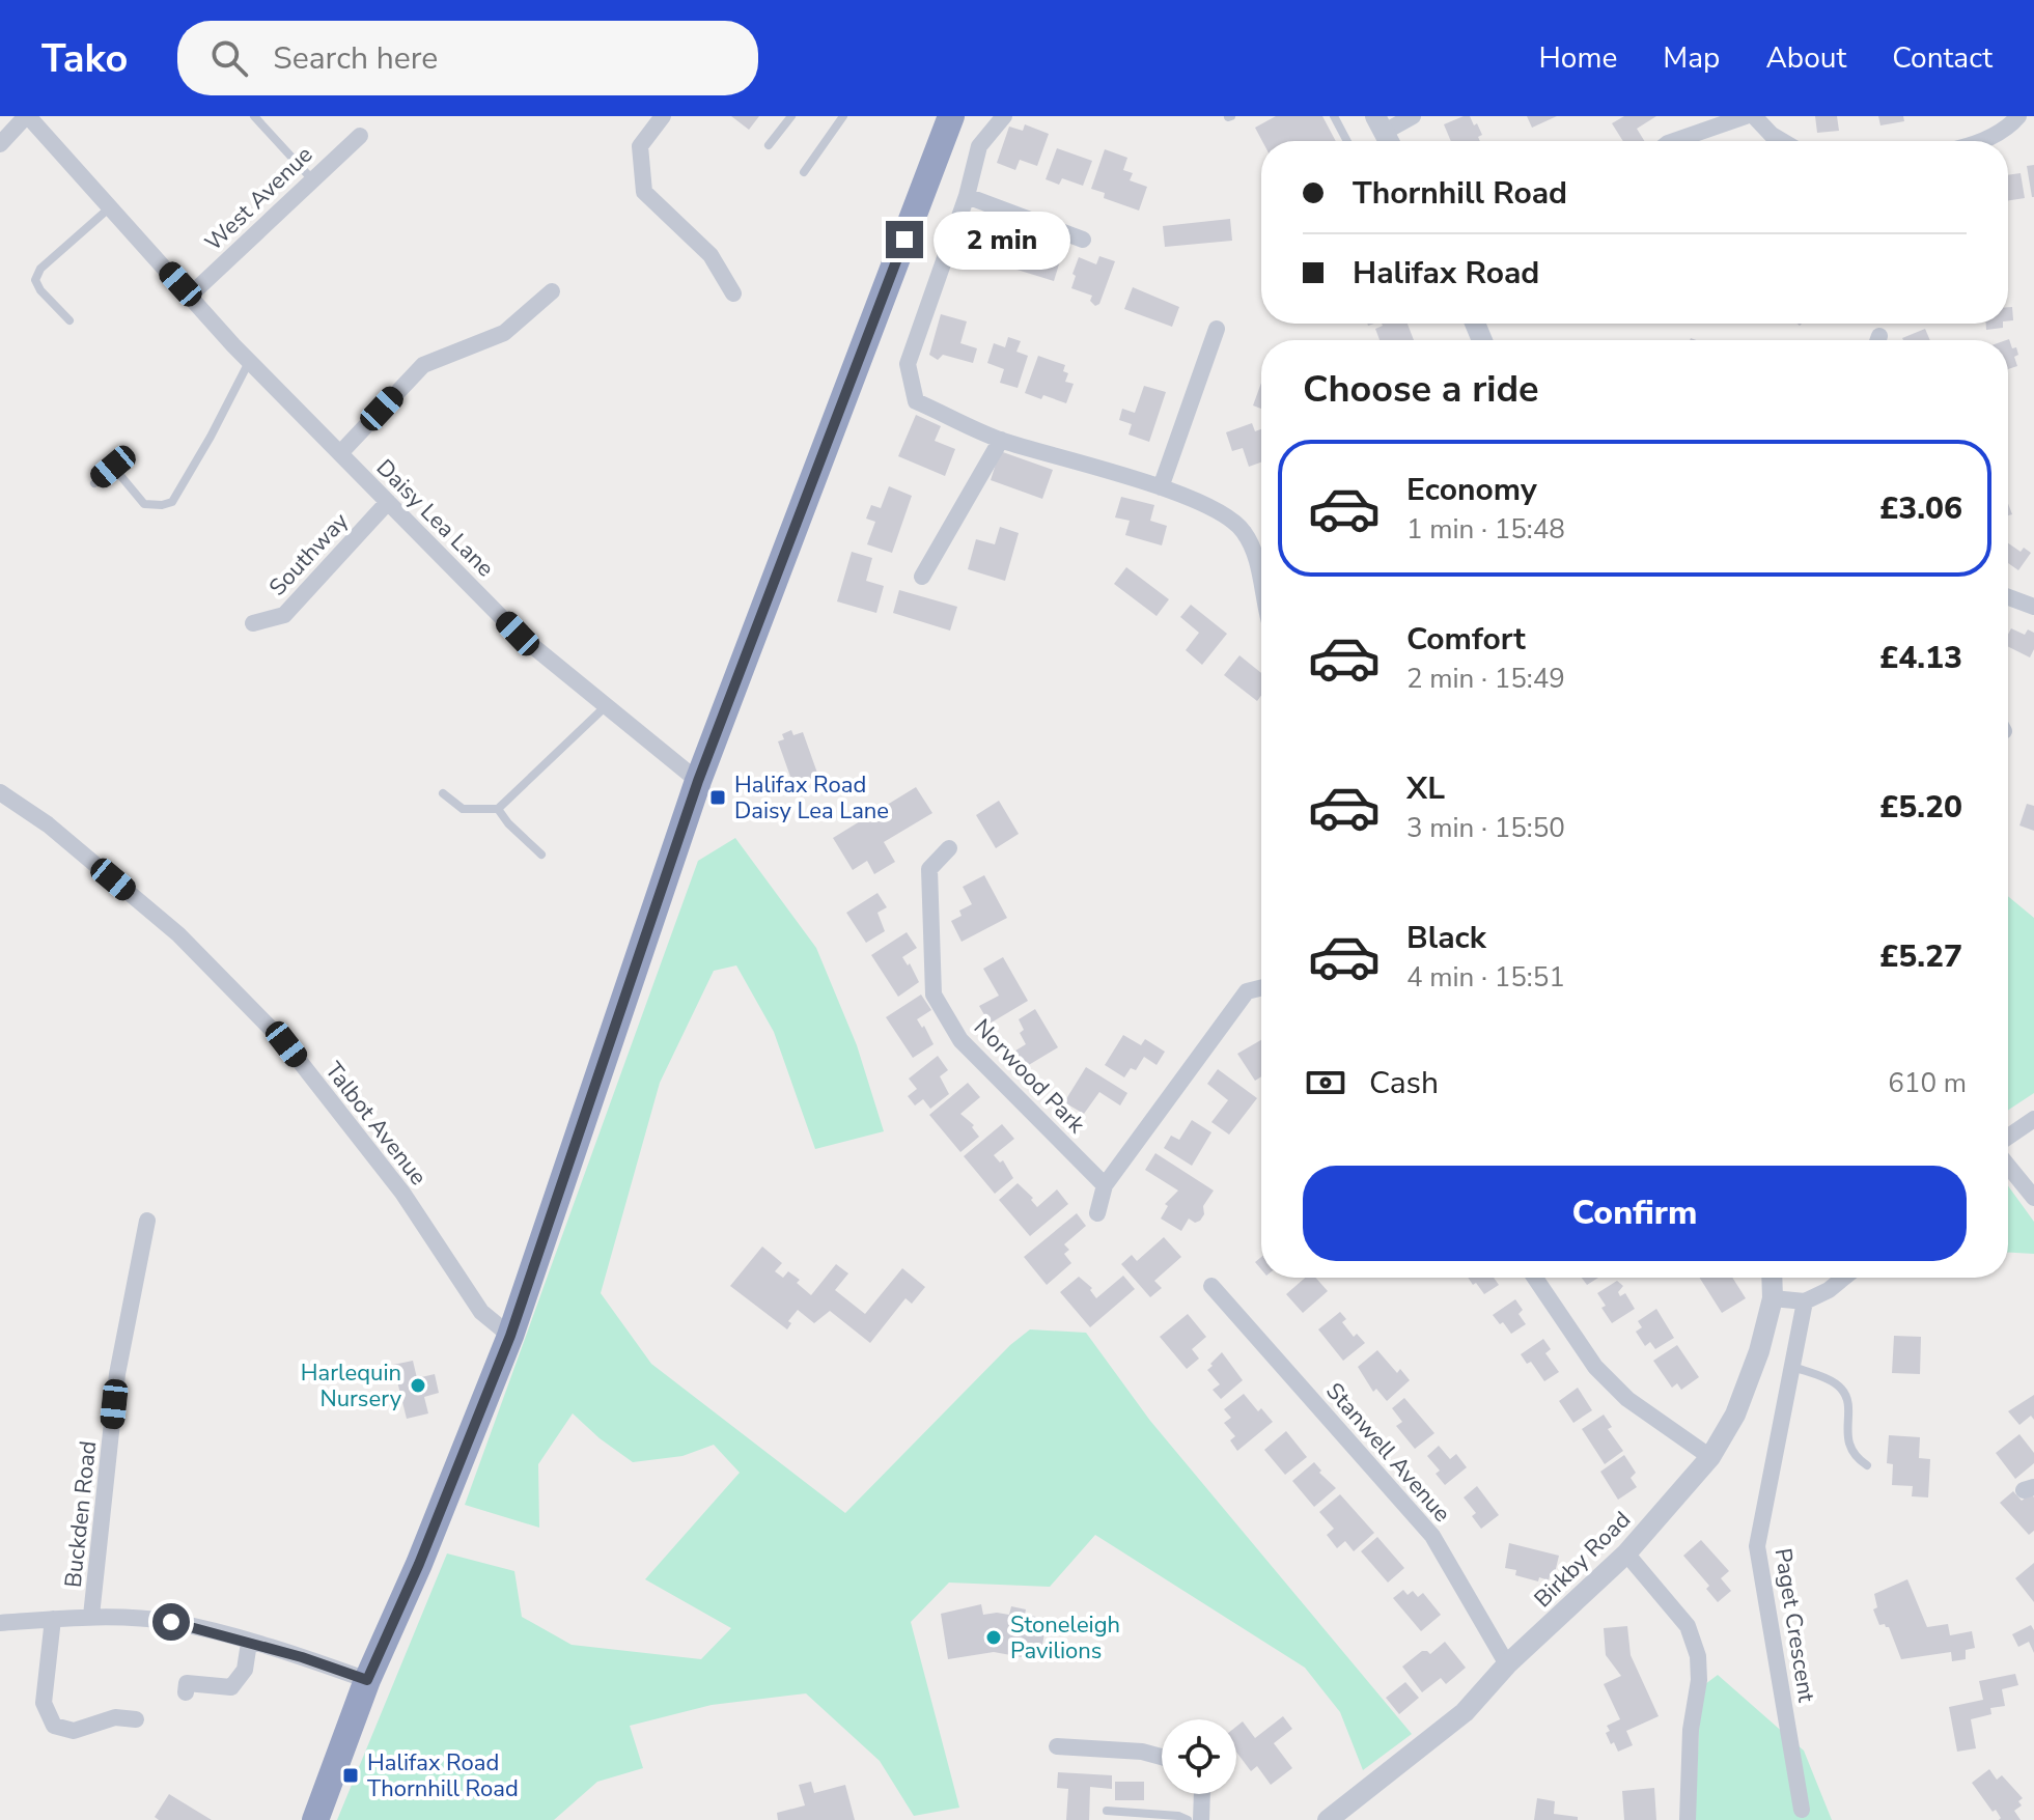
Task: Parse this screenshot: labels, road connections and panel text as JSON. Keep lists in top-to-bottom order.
{
  "streets": {
    "street": [
      "West Avenue",
      "Daisy Lea Lane",
      "Southway",
      "Norwood Park",
      "Talbot Avenue",
      "Stanwell Avenue",
      "Buckden Road",
      "Birkby Road",
      "Paget Crescent"
    ]
  },
  "crossings": [
    ["West Avenue", "Daisy Lea Lane"],
    ["Daisy Lea Lane", "Southway"],
    ["Stanwell Avenue", "Birkby Road"]
  ],
  "places": {
    "transit": ["Halifax Road Daisy Lea Lane", "Halifax Road Thornhill Road"],
    "other": ["Harlequin Nursery", "Stoneleigh Pavilions"]
  },
  "page": {
    "header": "Tako",
    "search": "Search here",
    "nav": [
      "Home",
      "Map",
      "About",
      "Contact"
    ],
    "banner": ["Thornhill Road", "Halifax Road"],
    "bubble": "2 min",
    "heading": "Choose a ride",
    "list": [
      {
        "name": "Economy",
        "note": "1 min · 15:48",
        "value": "£3.06"
      },
      {
        "name": "Comfort",
        "note": "2 min · 15:49",
        "value": "£4.13"
      },
      {
        "name": "XL",
        "note": "3 min · 15:50",
        "value": "£5.20"
      },
      {
        "name": "Black",
        "note": "4 min · 15:51",
        "value": "£5.27"
      }
    ],
    "pay": ["Cash", "610 m"],
    "buttons": "Confirm"
  }
}
